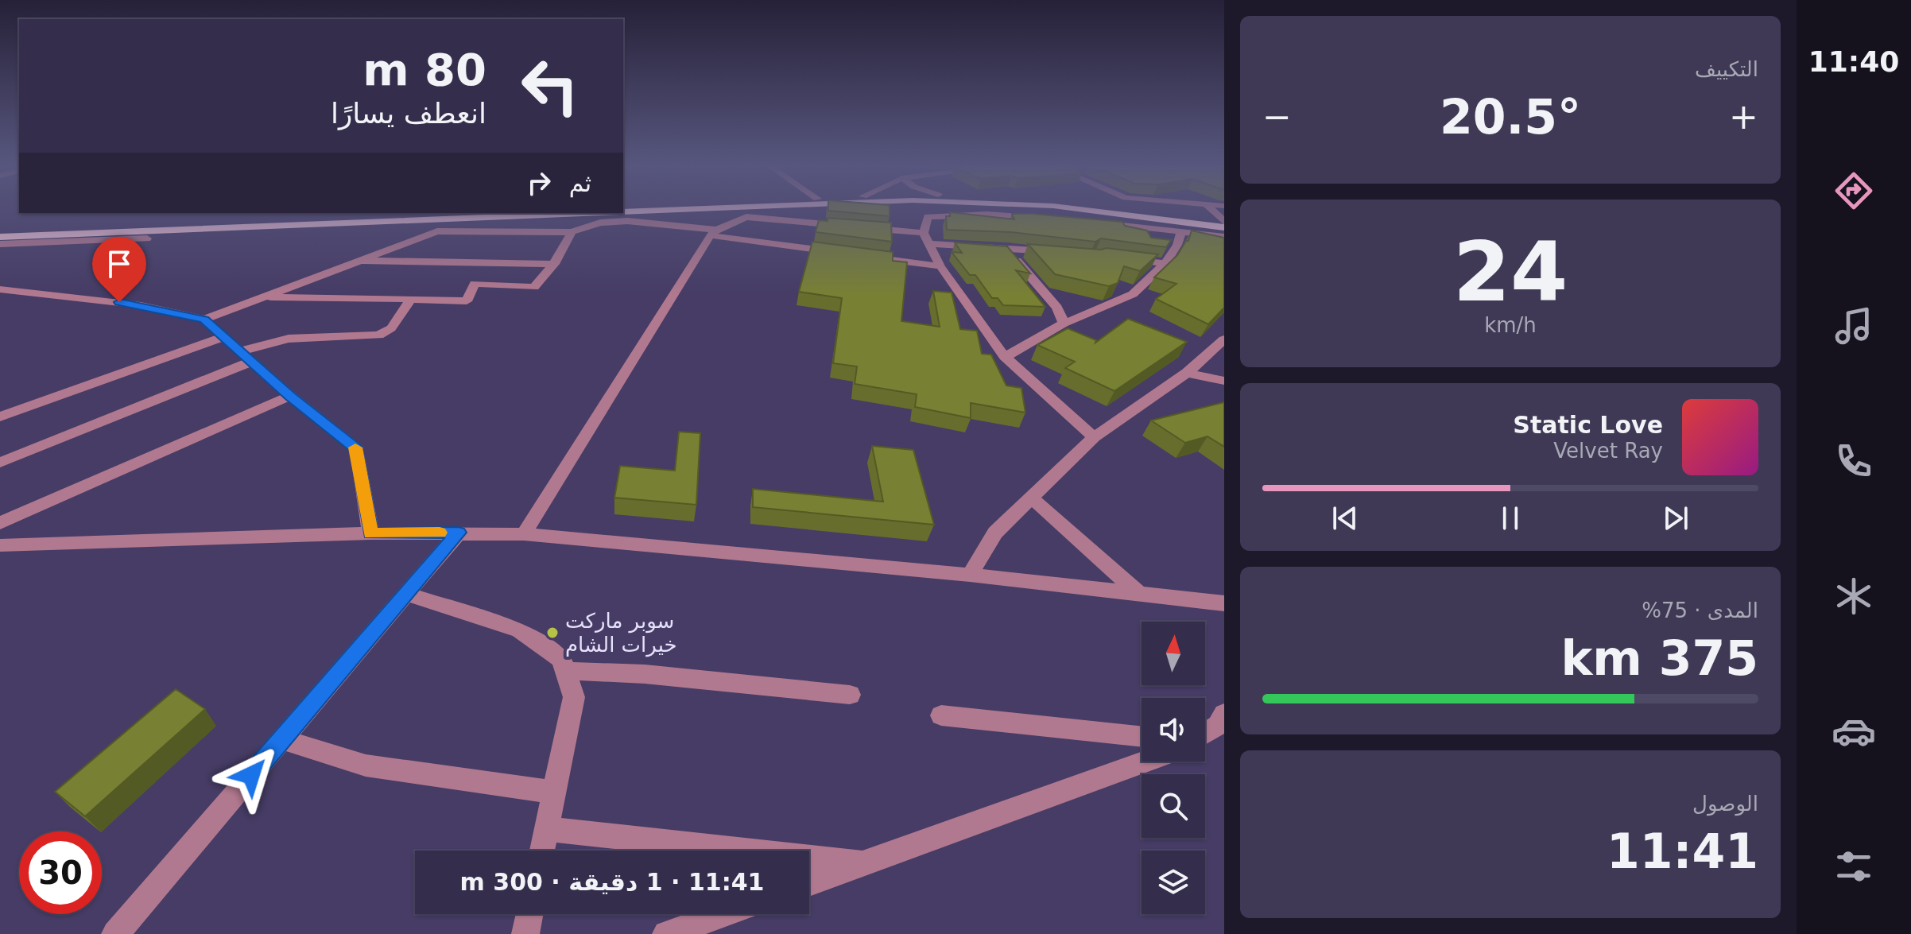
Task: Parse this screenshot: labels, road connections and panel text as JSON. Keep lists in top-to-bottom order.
{
  "places": ["سوبر ماركت خيرات الشام"],
  "north": "top",
  "page": {
    "tabs": "11:40",
    "tile": [
      "التكييف",
      ["24", "km/h"],
      ["المدى · 75%", "375 km"],
      ["الوصول", "11:41"]
    ],
    "turn": ["80 m", "انعطف يسارًا"],
    "heat": ["−", "20.5°", "+"],
    "then": "ثم",
    "song": ["Static Love", "Velvet Ray"],
    "limit": "30",
    "trip": "11:41 · 1 دقيقة · 300 m"
  }
}
